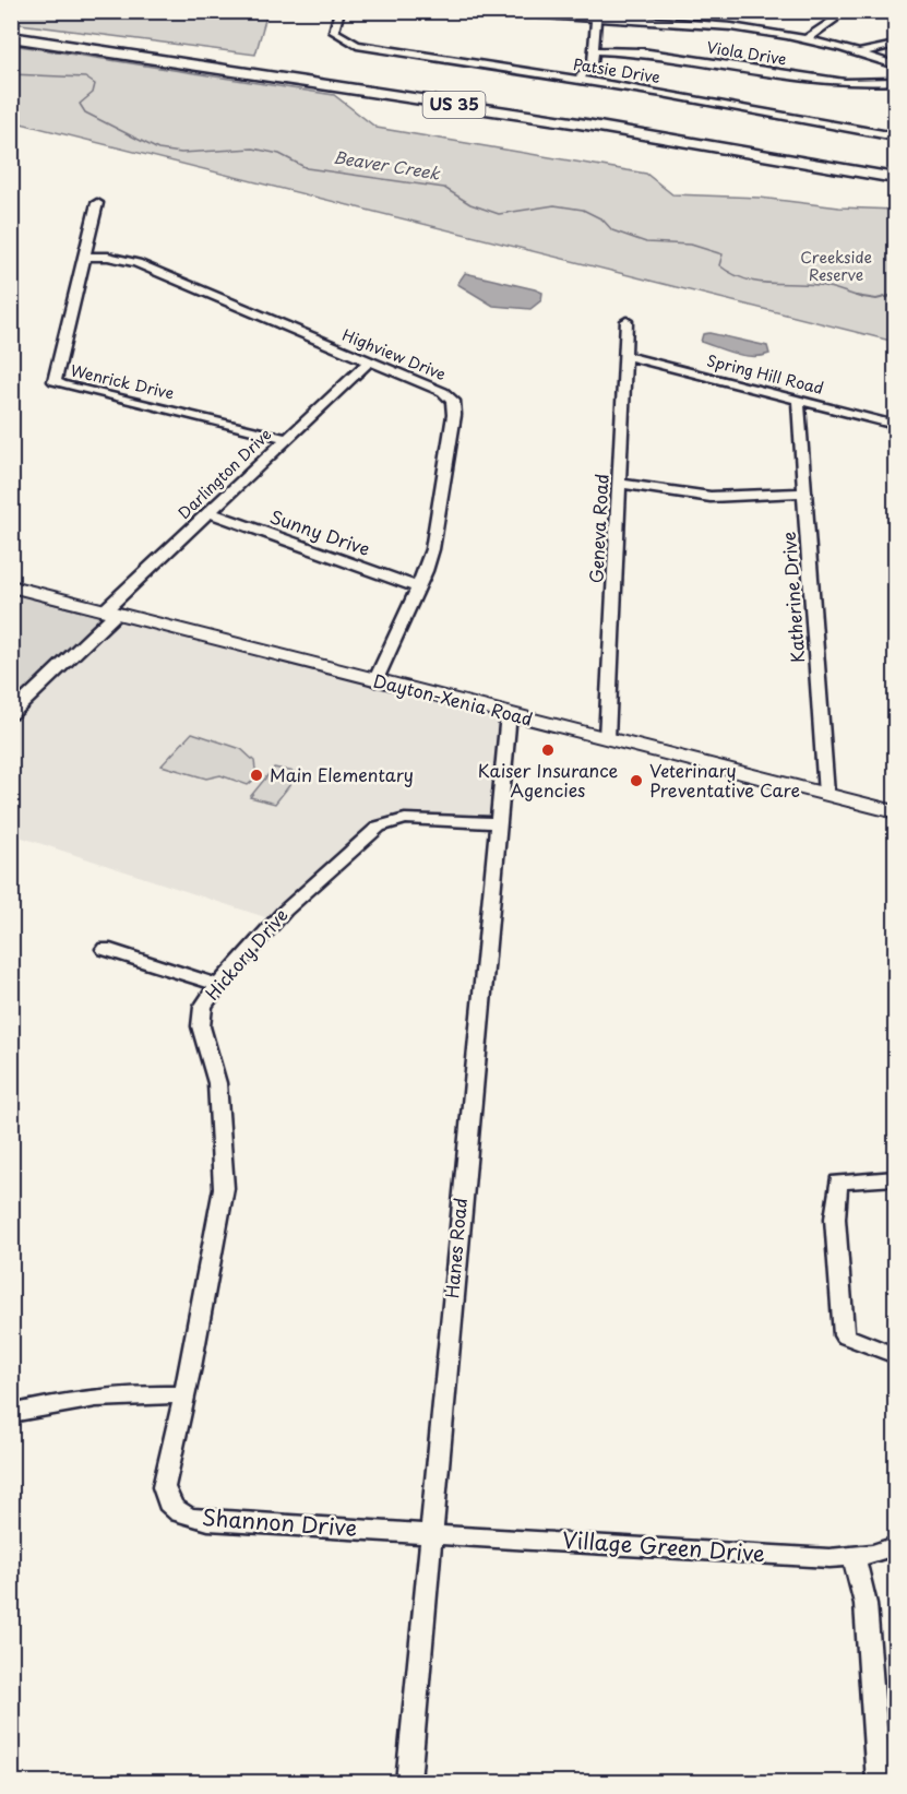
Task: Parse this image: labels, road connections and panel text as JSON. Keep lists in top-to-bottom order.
{
  "streets": {
    "highway": ["US 35"],
    "main road": ["Dayton-Xenia Road"],
    "street": [
      "Viola Drive",
      "Patsie Drive",
      "Highview Drive",
      "Spring Hill Road",
      "Wenrick Drive",
      "Darlington Drive",
      "Geneva Road",
      "Sunny Drive",
      "Katherine Drive",
      "Hickory Drive",
      "Hanes Road",
      "Shannon Drive",
      "Village Green Drive"
    ]
  },
  "crossings": [
    ["Highview Drive", "Wenrick Drive"],
    ["Highview Drive", "Darlington Drive"],
    ["Highview Drive", "Sunny Drive"],
    ["Highview Drive", "Dayton-Xenia Road"],
    ["Spring Hill Road", "Geneva Road"],
    ["Spring Hill Road", "Katherine Drive"],
    ["Wenrick Drive", "Darlington Drive"],
    ["Darlington Drive", "Sunny Drive"],
    ["Darlington Drive", "Dayton-Xenia Road"],
    ["Geneva Road", "Dayton-Xenia Road"],
    ["Katherine Drive", "Dayton-Xenia Road"],
    ["Dayton-Xenia Road", "Hanes Road"],
    ["Hickory Drive", "Hanes Road"],
    ["Hickory Drive", "Shannon Drive"],
    ["Hanes Road", "Shannon Drive"],
    ["Hanes Road", "Village Green Drive"],
    ["Shannon Drive", "Village Green Drive"]
  ],
  "water": ["Beaver Creek"],
  "parks": ["Creekside Reserve"],
  "places": ["Kaiser Insurance Agencies", "Main Elementary", "Veterinary Preventative Care"]
}
